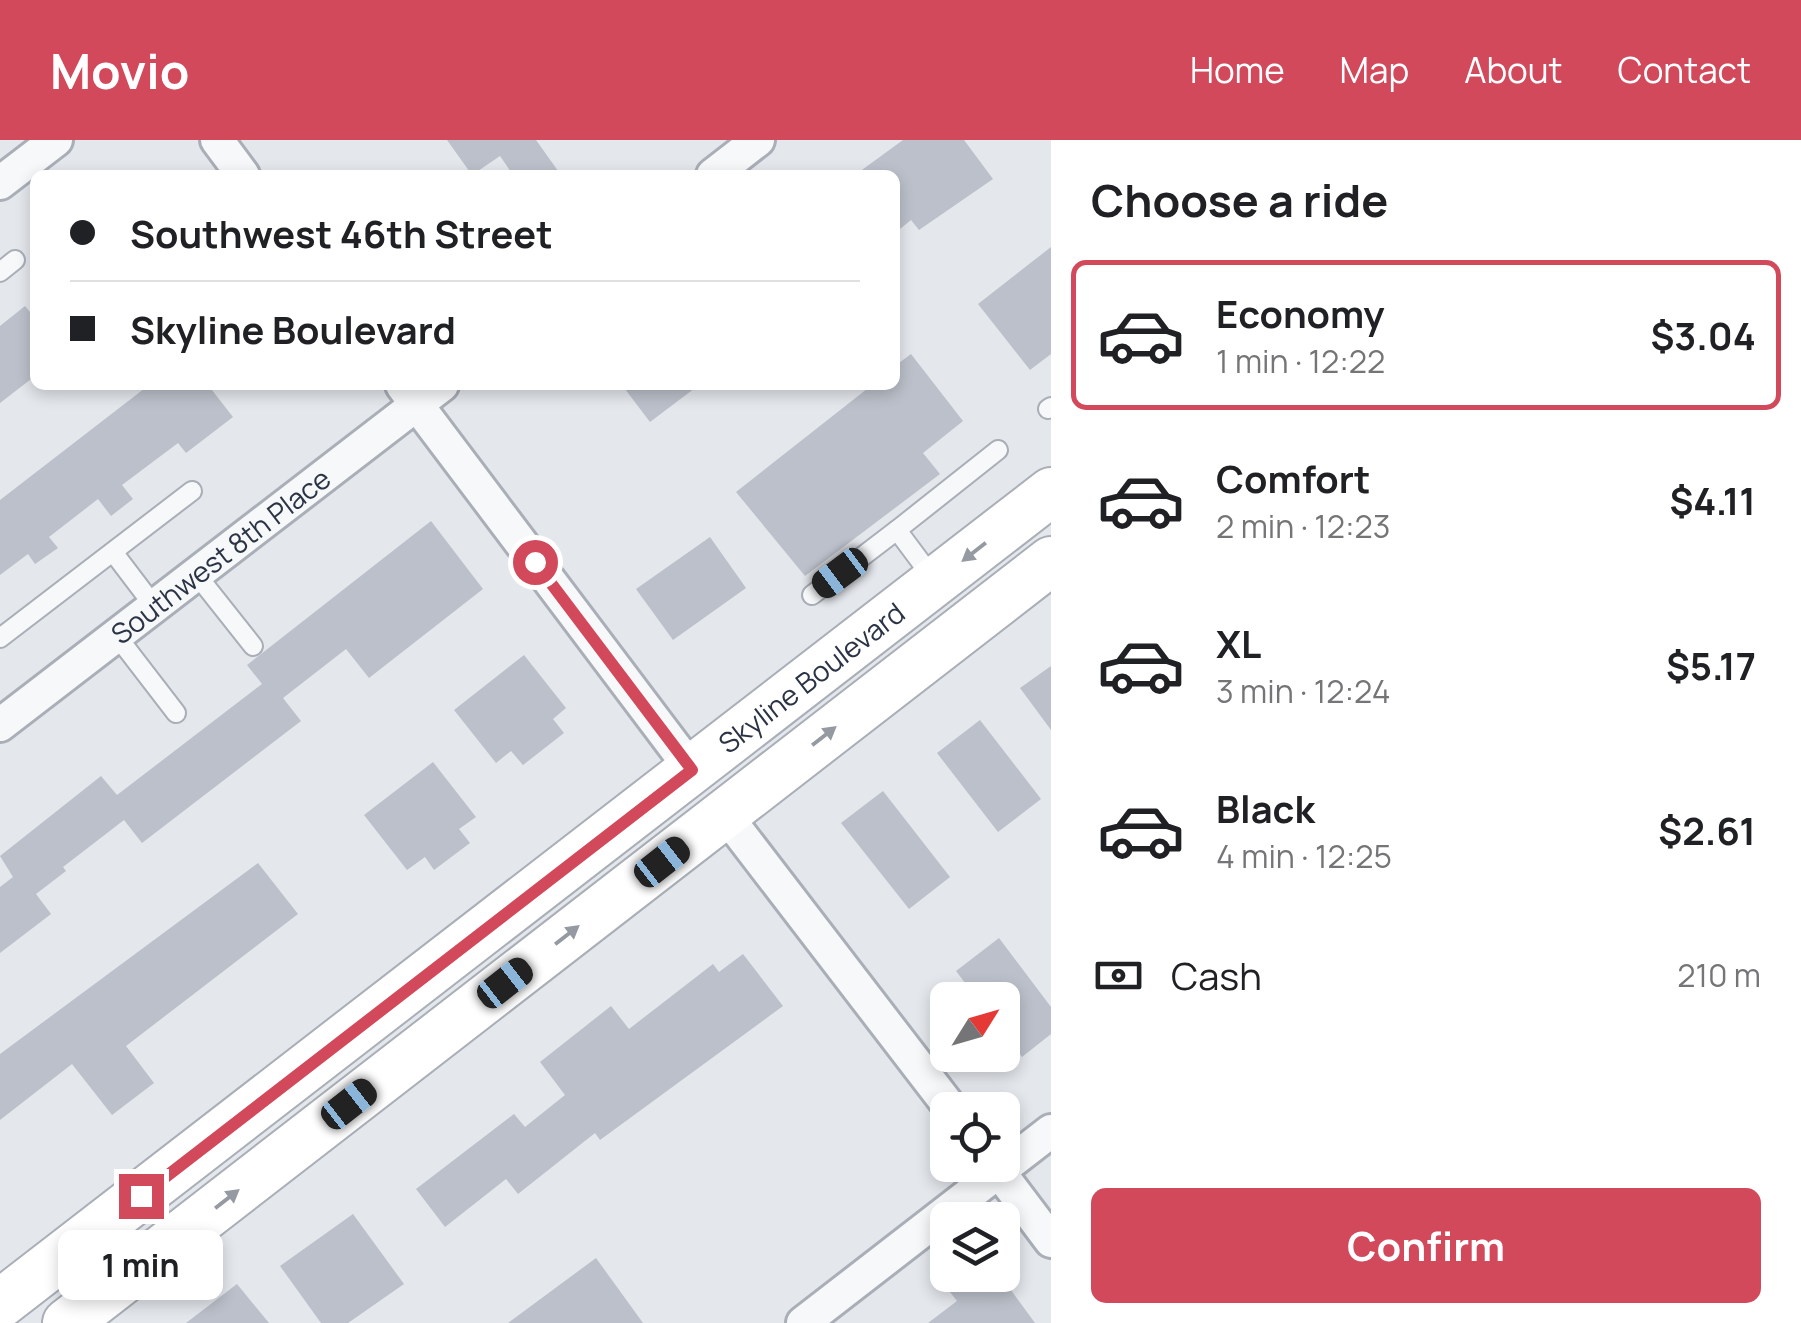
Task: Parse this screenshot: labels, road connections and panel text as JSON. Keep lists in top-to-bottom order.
{
  "streets": {
    "street": ["Southwest 8th Place", "Skyline Boulevard"]
  },
  "north": "top right",
  "page": {
    "header": "Movio",
    "nav": [
      "Home",
      "Map",
      "About",
      "Contact"
    ],
    "heading": "Choose a ride",
    "banner": ["Southwest 46th Street", "Skyline Boulevard"],
    "list": [
      {
        "name": "Economy",
        "note": "1 min · 12:22",
        "value": "$3.04"
      },
      {
        "name": "Comfort",
        "note": "2 min · 12:23",
        "value": "$4.11"
      },
      {
        "name": "XL",
        "note": "3 min · 12:24",
        "value": "$5.17"
      },
      {
        "name": "Black",
        "note": "4 min · 12:25",
        "value": "$2.61"
      }
    ],
    "pay": ["Cash", "210 m"],
    "buttons": "Confirm",
    "bubble": "1 min"
  }
}
